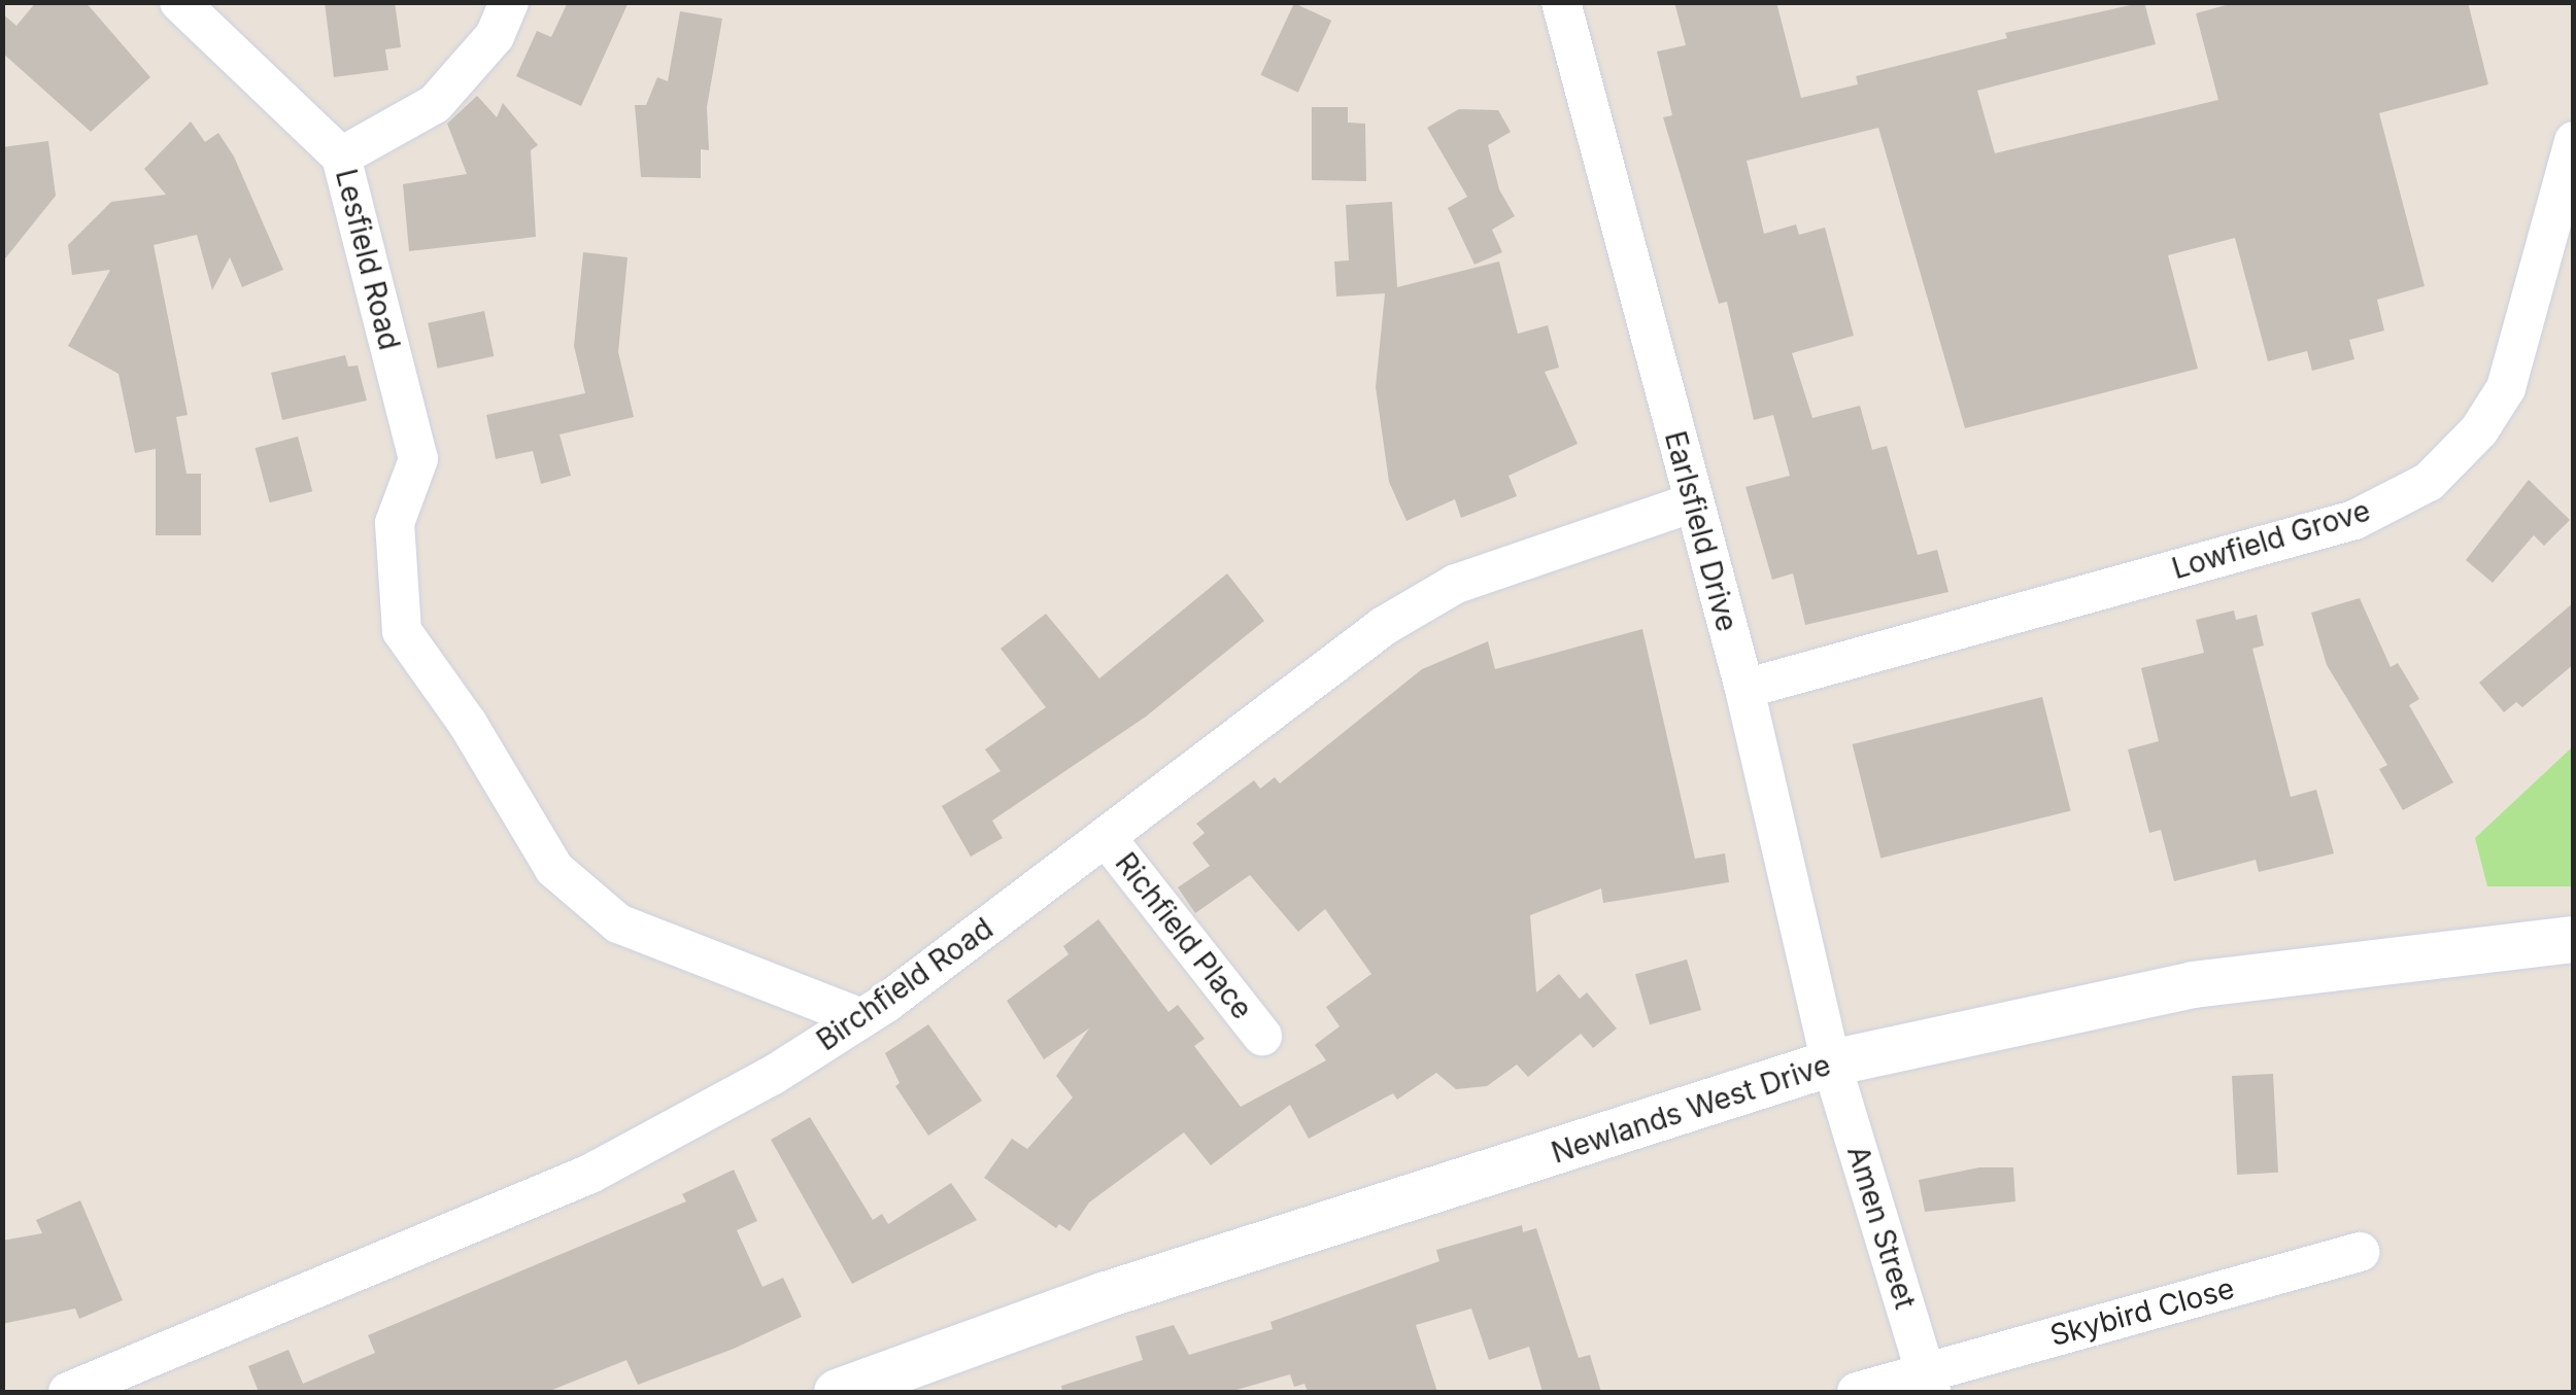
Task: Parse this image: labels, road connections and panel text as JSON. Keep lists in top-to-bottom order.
{
  "streets": {
    "street": [
      "Lesfield Road",
      "Earlsfield Drive",
      "Lowfield Grove",
      "Richfield Place",
      "Birchfield Road",
      "Newlands West Drive",
      "Amen Street",
      "Skybird Close"
    ]
  },
  "crossings": [
    ["Lesfield Road", "Birchfield Road"],
    ["Earlsfield Drive", "Lowfield Grove"],
    ["Earlsfield Drive", "Birchfield Road"],
    ["Earlsfield Drive", "Newlands West Drive"],
    ["Earlsfield Drive", "Amen Street"],
    ["Richfield Place", "Birchfield Road"],
    ["Newlands West Drive", "Amen Street"],
    ["Amen Street", "Skybird Close"]
  ]
}
